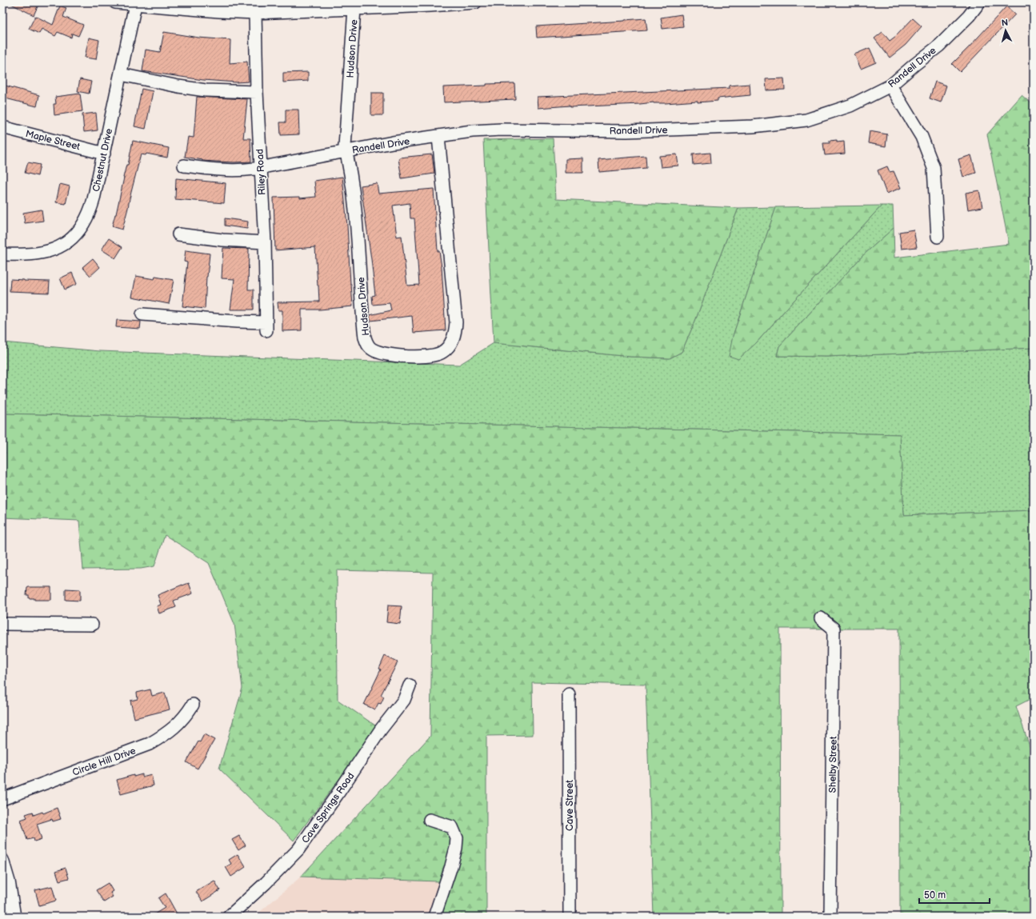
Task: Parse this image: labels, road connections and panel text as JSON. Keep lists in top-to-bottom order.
{
  "streets": {
    "street": [
      "Hudson Drive",
      "Randell Drive",
      "Maple Street",
      "Chestnut Drive",
      "Riley Road",
      "Circle Hill Drive",
      "Shelby Street",
      "Cave Street",
      "Cave Springs Road"
    ]
  },
  "crossings": [
    ["Hudson Drive", "Randell Drive"],
    ["Randell Drive", "Riley Road"],
    ["Maple Street", "Chestnut Drive"]
  ],
  "scale_bar": "50 m",
  "north": "top"
}
